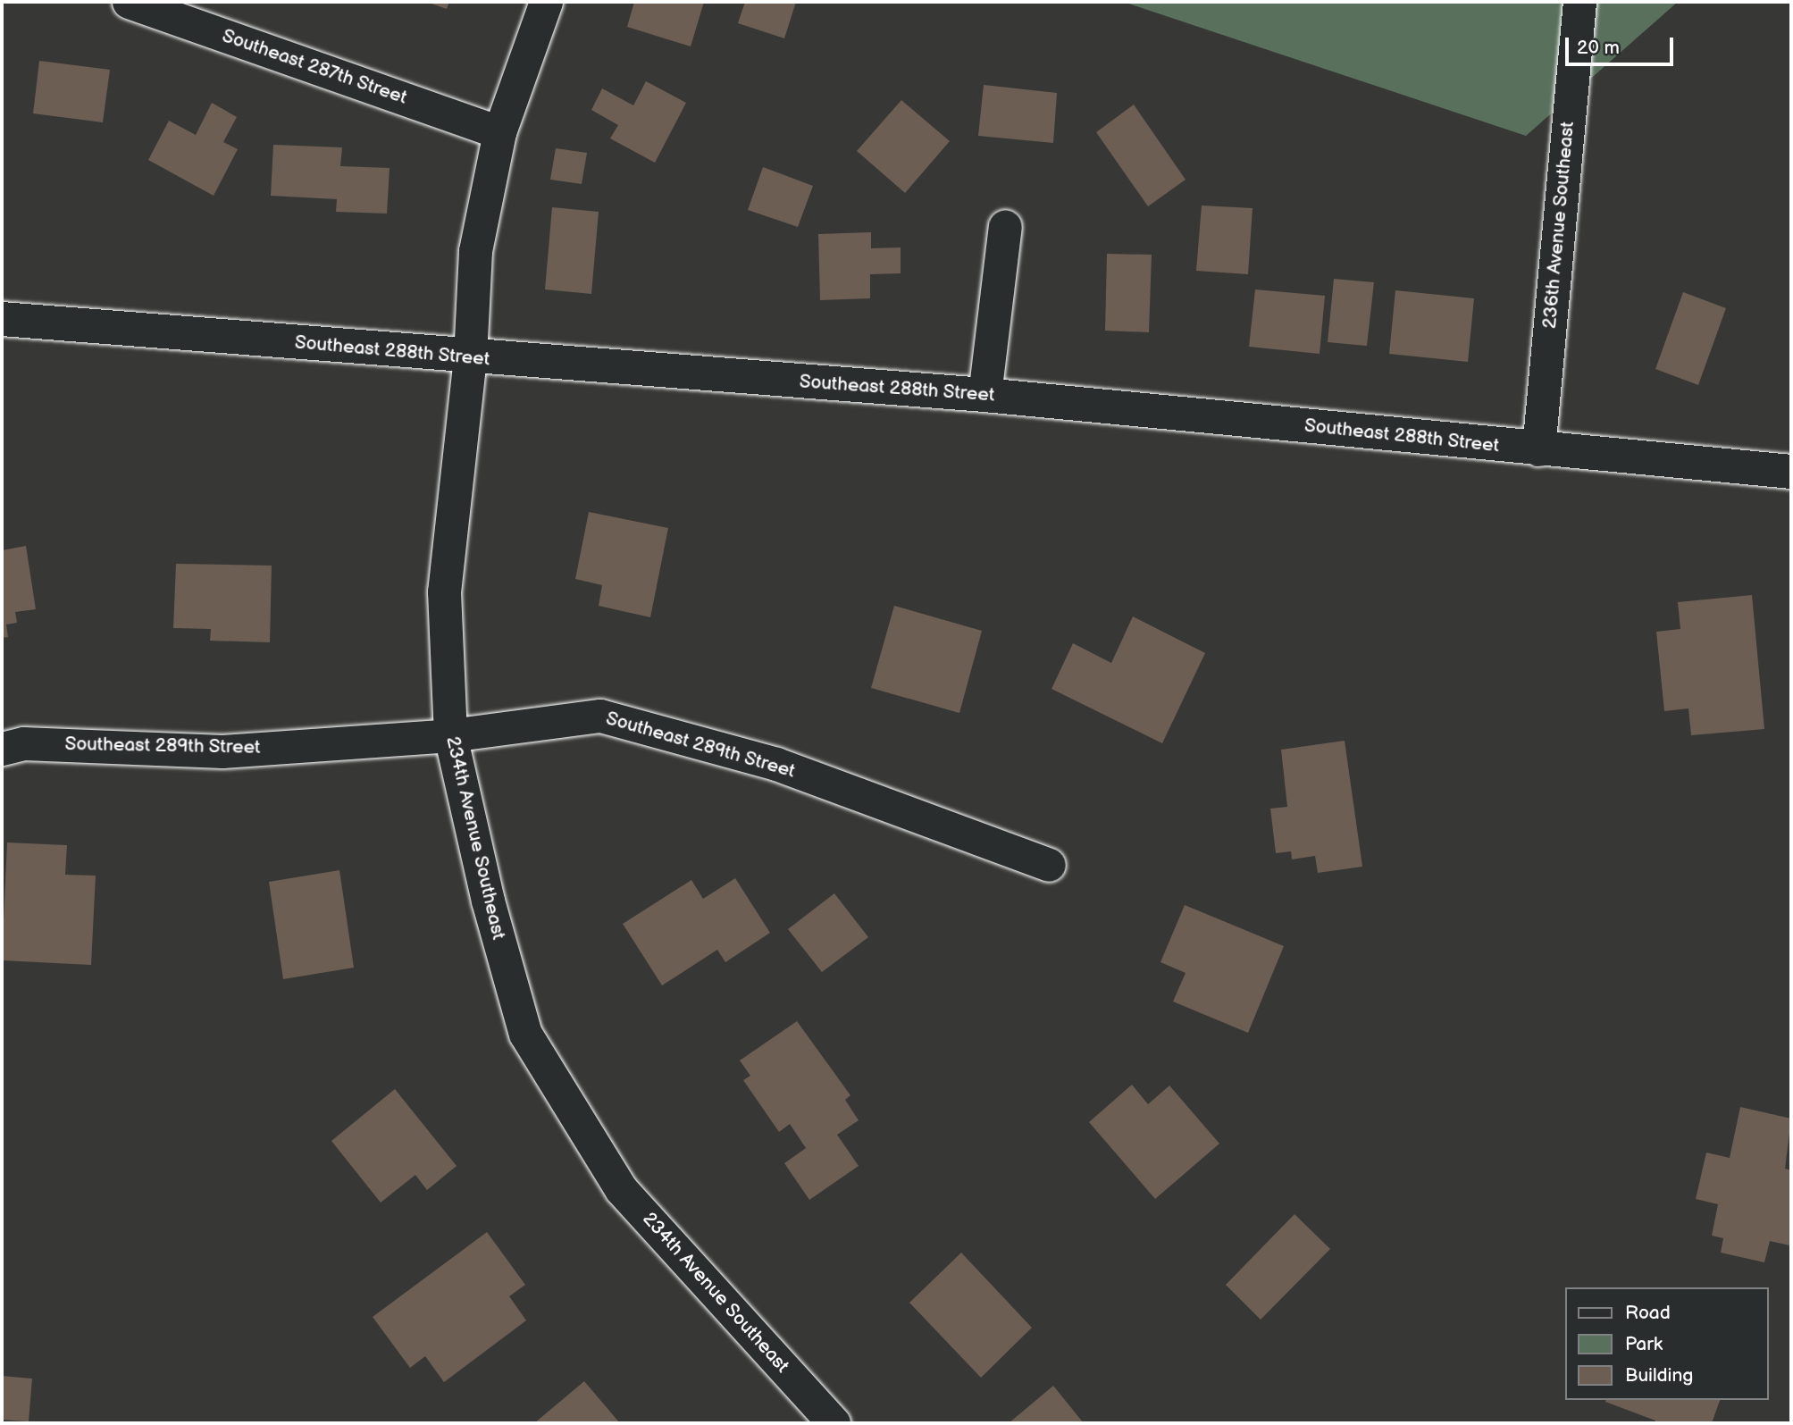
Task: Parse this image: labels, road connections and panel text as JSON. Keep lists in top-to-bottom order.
{
  "streets": {
    "street": [
      "Southeast 287th Street",
      "236th Avenue Southeast",
      "Southeast 288th Street",
      "Southeast 289th Street",
      "234th Avenue Southeast"
    ]
  },
  "crossings": [
    ["Southeast 287th Street", "234th Avenue Southeast"],
    ["236th Avenue Southeast", "Southeast 288th Street"],
    ["Southeast 288th Street", "234th Avenue Southeast"],
    ["Southeast 289th Street", "234th Avenue Southeast"]
  ],
  "legend": ["Road", "Park", "Building"],
  "scale_bar": "20 m"
}
